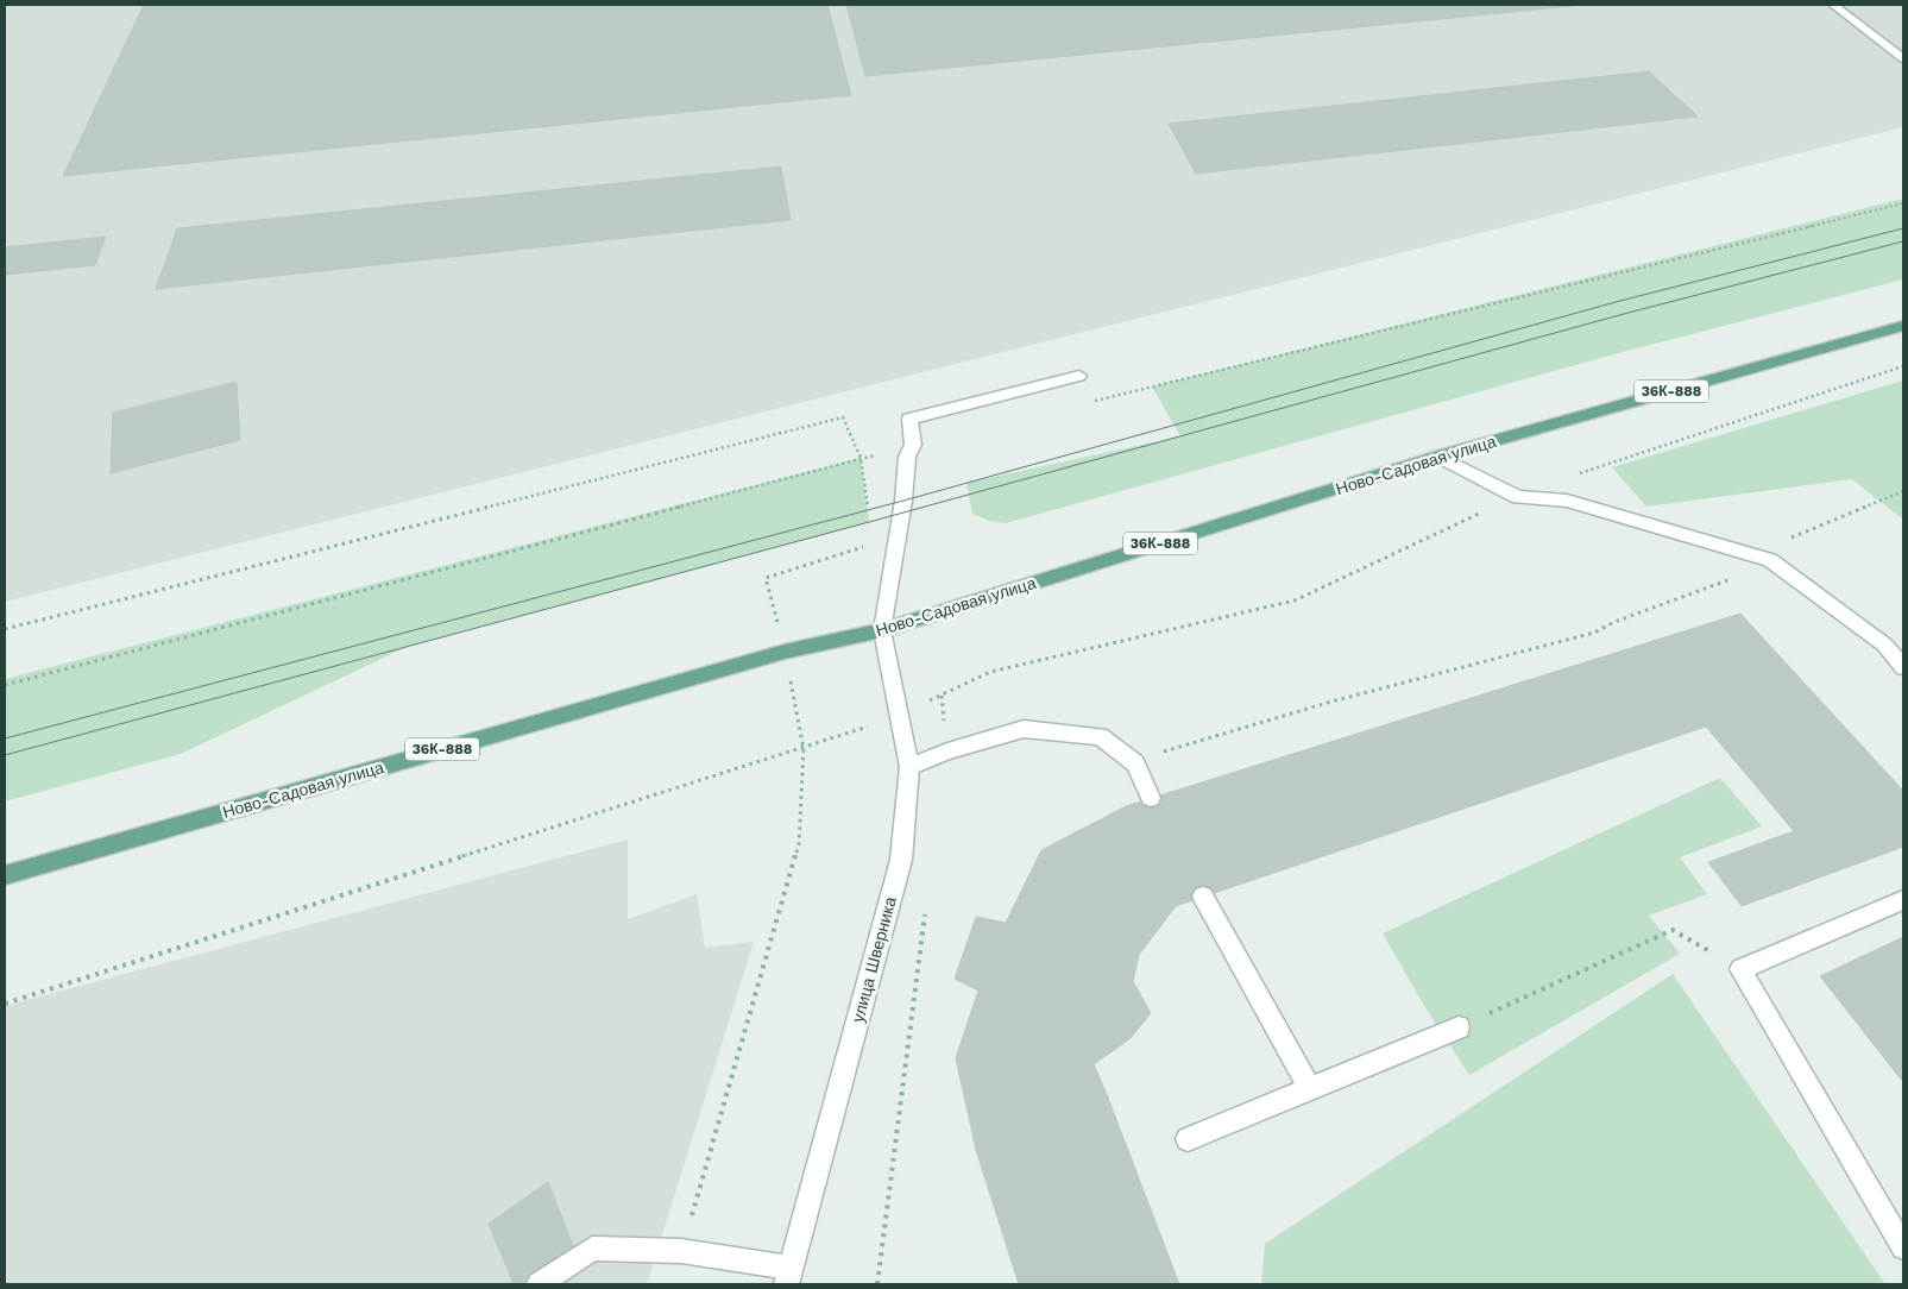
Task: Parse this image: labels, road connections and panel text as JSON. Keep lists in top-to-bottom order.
{
  "streets": {
    "main road": ["36К-888", "Ново-Садовая улица"],
    "street": ["улица Шверника"]
  },
  "crossings": [
    ["Ново-Садовая улица", "улица Шверника"]
  ]
}
